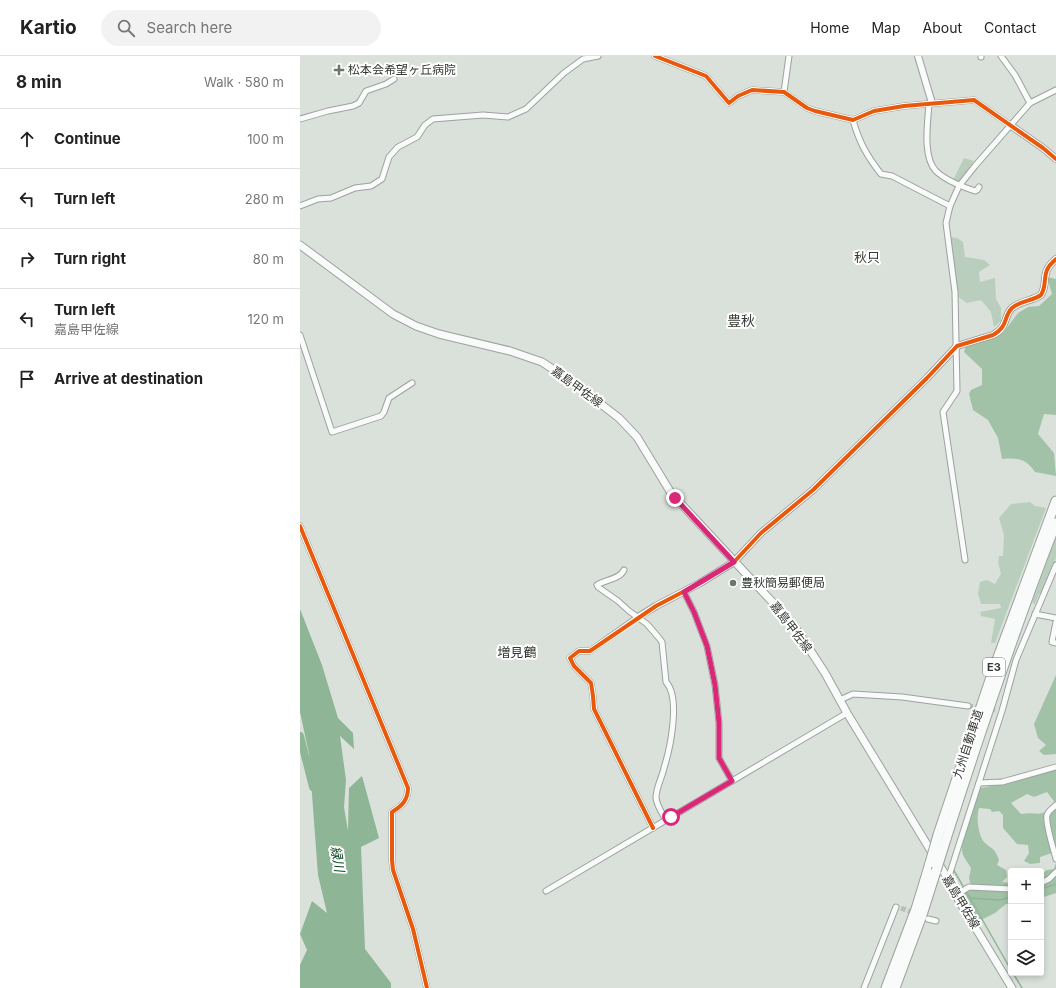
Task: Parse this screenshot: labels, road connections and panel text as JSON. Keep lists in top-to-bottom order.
{
  "streets": {
    "highway": ["E3", "九州自動車道"],
    "main road": ["嘉島甲佐線"]
  },
  "districts": ["秋只", "豊秋", "増見鶴"],
  "water": ["緑川"],
  "places": {
    "health": ["松本会希望ヶ丘病院"],
    "other": ["豊秋簡易郵便局"]
  },
  "page": {
    "header": "Kartio",
    "search": "Search here",
    "nav": [
      "Home",
      "Map",
      "About",
      "Contact"
    ],
    "heading": ["8 min", "Walk · 580 m"],
    "list": [
      ["Continue", "100 m"],
      ["Turn left", "280 m"],
      ["Turn right", "80 m"],
      ["Turn left", "嘉島甲佐線", "120 m"],
      "Arrive at destination"
    ],
    "map_buttons": ["+", "−"]
  }
}
